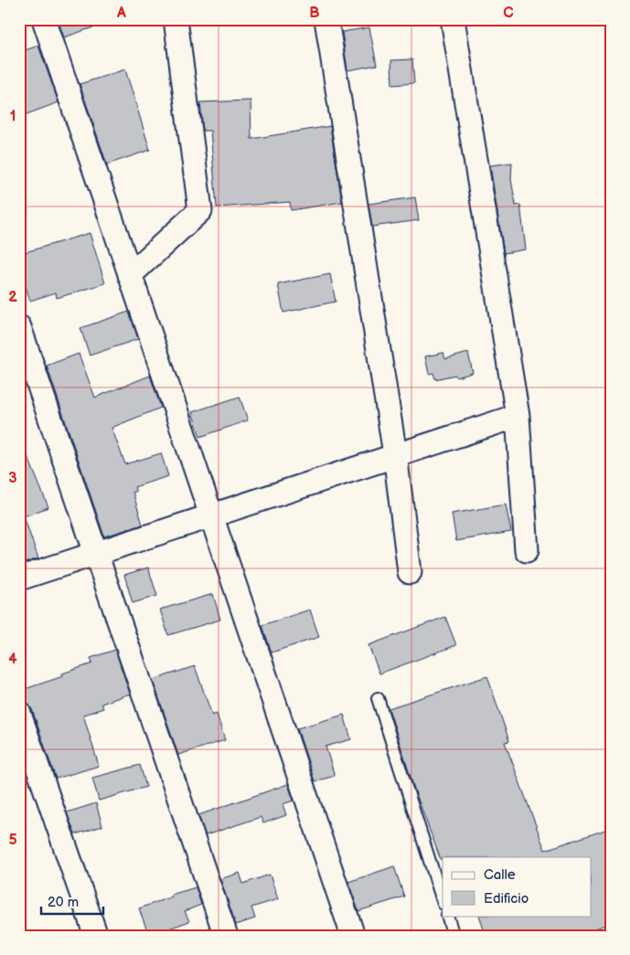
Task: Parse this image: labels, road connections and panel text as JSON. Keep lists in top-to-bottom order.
{
  "legend": ["Calle", "Edificio"],
  "scale_bar": "20 m",
  "grid": {
    "columns": ["A", "B", "C"],
    "rows": [
      "1",
      "2",
      "3",
      "4",
      "5"
    ]
  }
}
